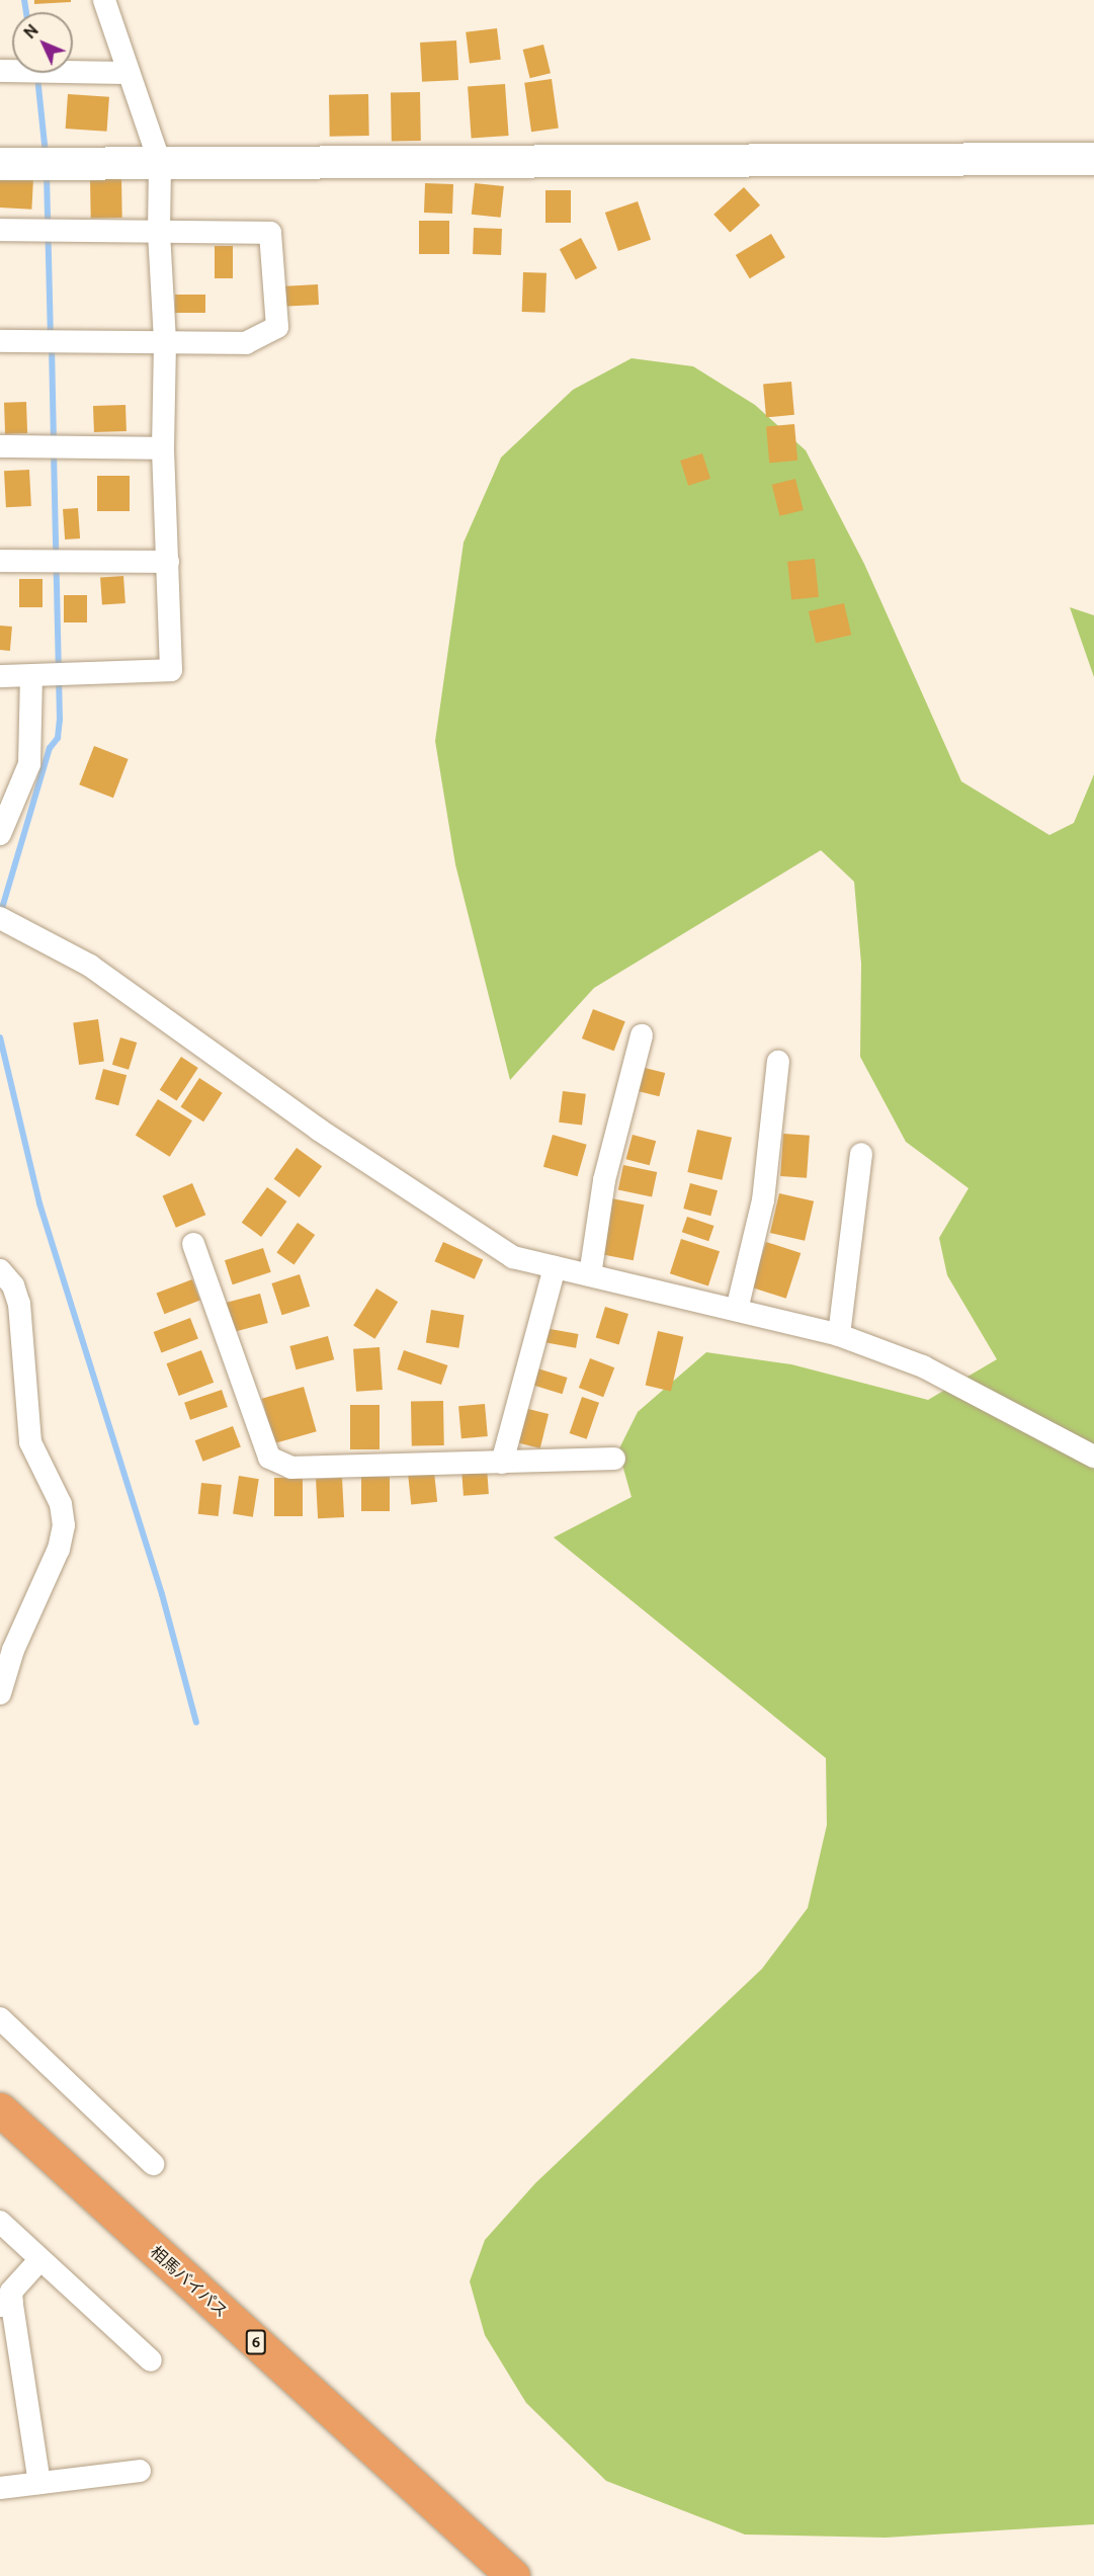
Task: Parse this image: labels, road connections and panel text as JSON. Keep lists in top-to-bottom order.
{
  "streets": {
    "highway": ["相馬バイパス", "6"]
  },
  "north": "top left"
}
